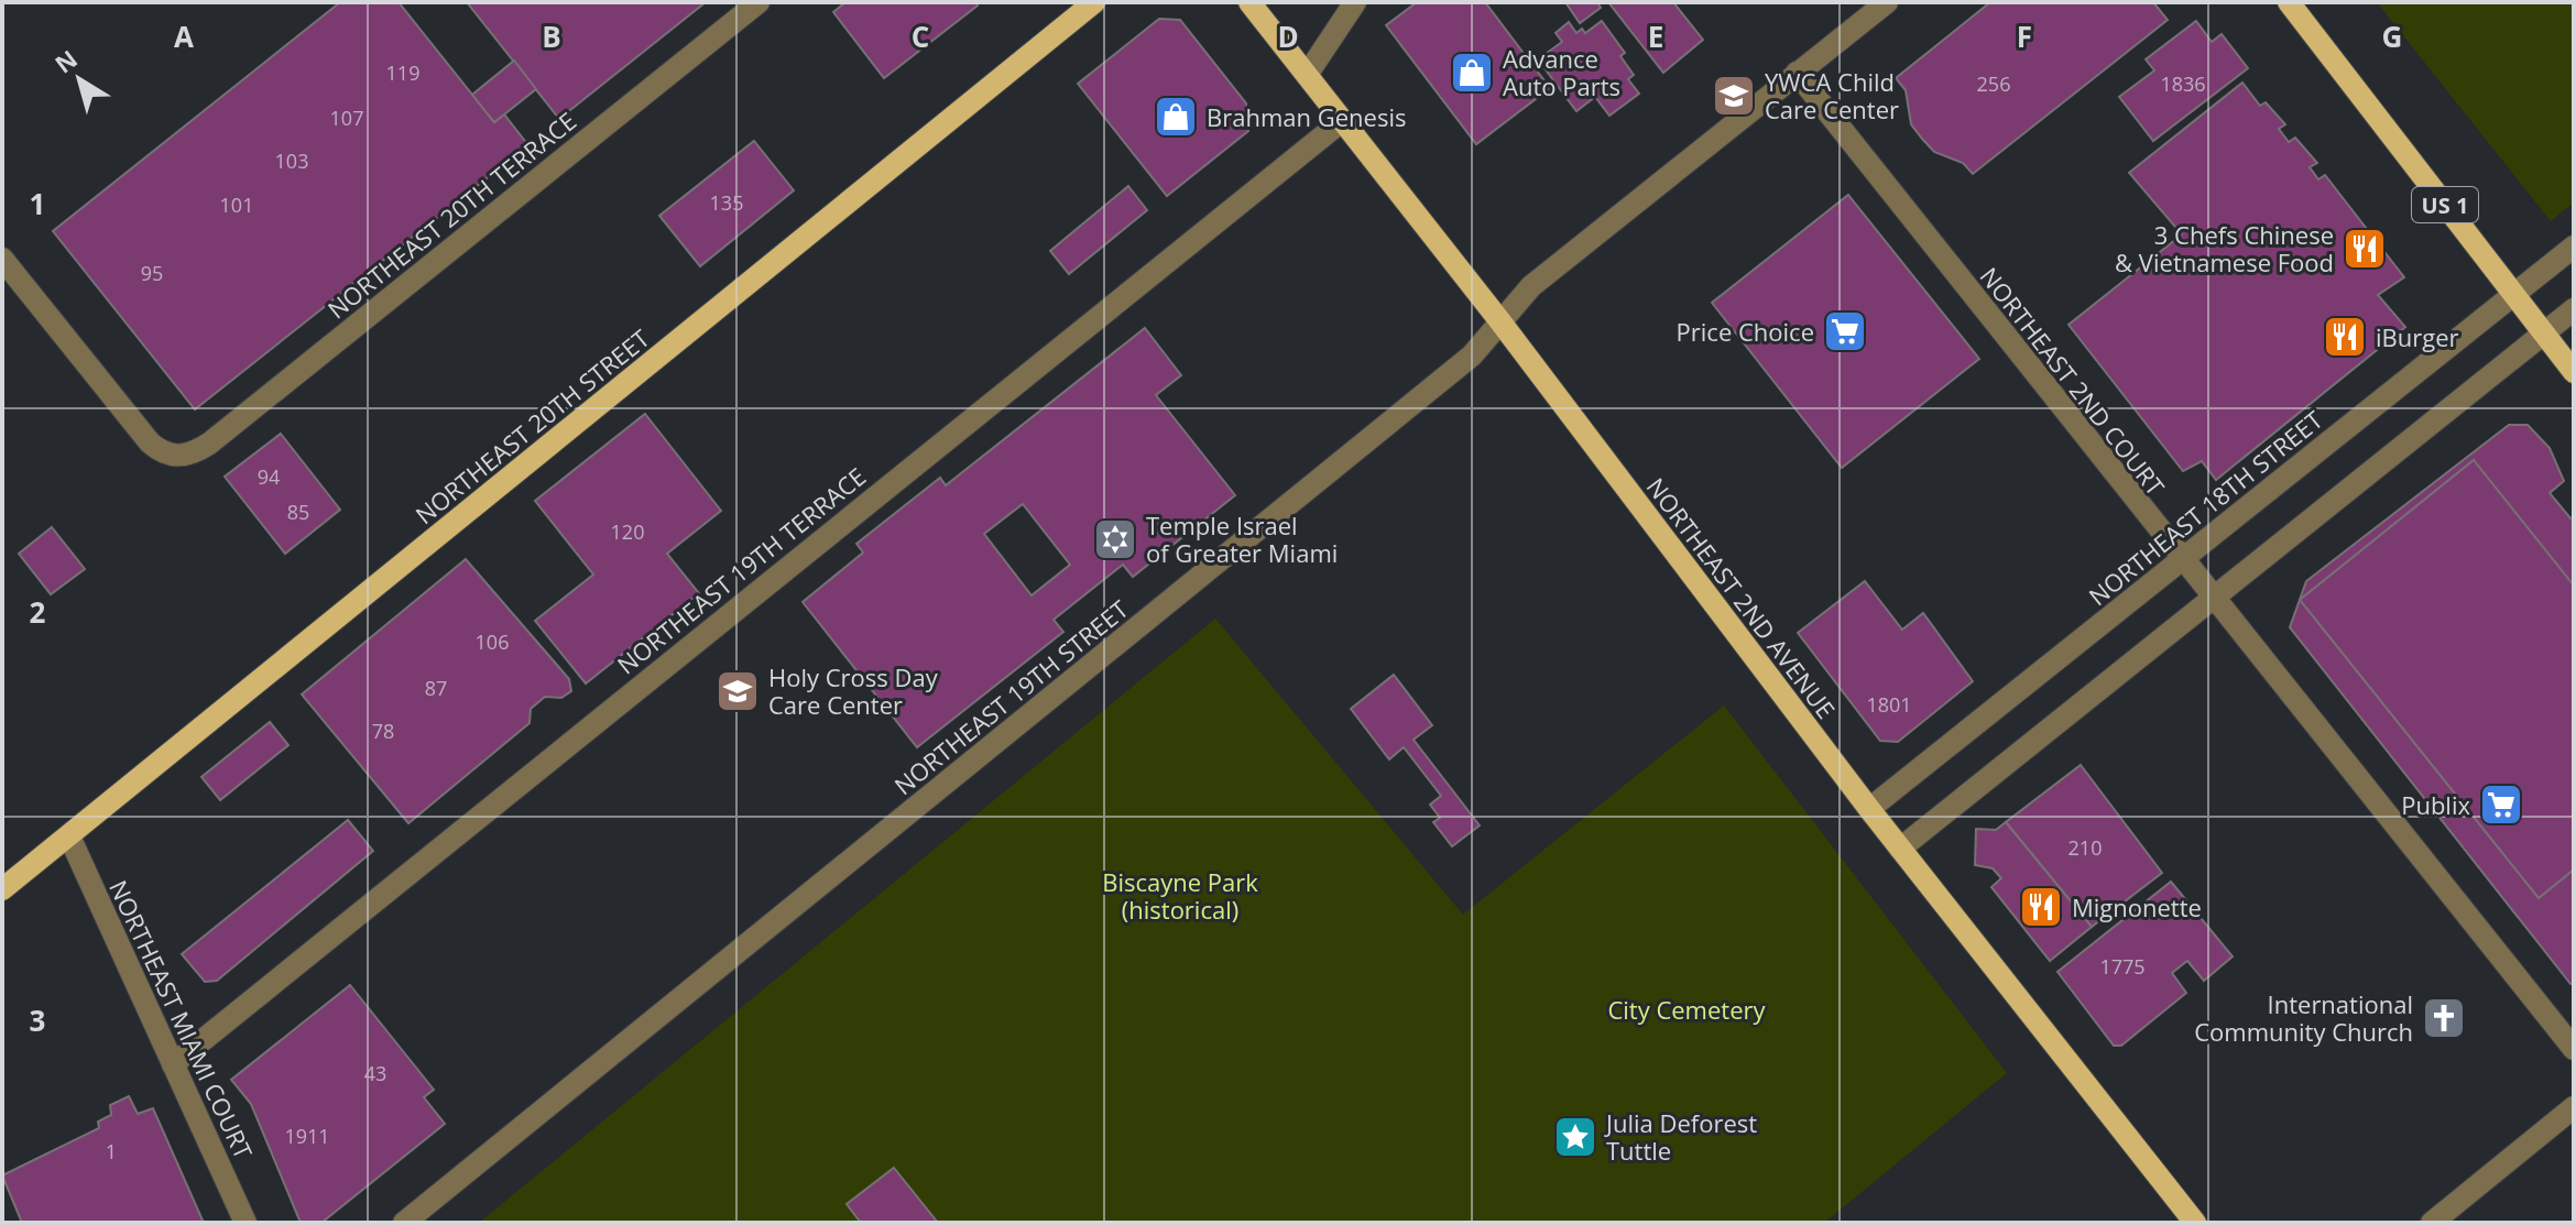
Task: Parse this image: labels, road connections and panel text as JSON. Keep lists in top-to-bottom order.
{
  "streets": {
    "main road": ["US 1", "NORTHEAST 20TH STREET", "NORTHEAST 2ND AVENUE"],
    "street": [
      "NORTHEAST 20TH TERRACE",
      "NORTHEAST 2ND COURT",
      "NORTHEAST 18TH STREET",
      "NORTHEAST 19TH TERRACE",
      "NORTHEAST 19TH STREET",
      "NORTHEAST MIAMI COURT"
    ]
  },
  "crossings": [
    ["US 1", "NORTHEAST 18TH STREET"],
    ["NORTHEAST 2ND COURT", "NORTHEAST 18TH STREET"],
    ["NORTHEAST 2ND COURT", "NORTHEAST 19TH STREET"],
    ["NORTHEAST 20TH STREET", "NORTHEAST MIAMI COURT"],
    ["NORTHEAST 18TH STREET", "NORTHEAST 2ND AVENUE"],
    ["NORTHEAST 19TH TERRACE", "NORTHEAST 2ND AVENUE"],
    ["NORTHEAST 19TH TERRACE", "NORTHEAST MIAMI COURT"],
    ["NORTHEAST 2ND AVENUE", "NORTHEAST 19TH STREET"]
  ],
  "parks": ["Biscayne Park (historical)", "City Cemetery"],
  "places": {
    "shop": ["Advance Auto Parts", "Brahman Genesis"],
    "school or university": ["YWCA Child Care Center", "Holy Cross Day Care Center"],
    "restaurant": ["3 Chefs Chinese & Vietnamese Food", "iBurger", "Mignonette"],
    "supermarket": ["Price Choice", "Publix"],
    "synagogue": ["Temple Israel of Greater Miami"],
    "church": ["International Community Church"],
    "place": ["Julia Deforest Tuttle"]
  },
  "house_numbers": [
    "119",
    "256",
    "1836",
    "107",
    "103",
    "135",
    "101",
    "95",
    "94",
    "85",
    "120",
    "106",
    "87",
    "1801",
    "78",
    "210",
    "1775",
    "43",
    "1911",
    "1"
  ],
  "north": "top left",
  "grid": {
    "columns": [
      "A",
      "B",
      "C",
      "D",
      "E",
      "F",
      "G"
    ],
    "rows": ["1", "2", "3"]
  }
}
